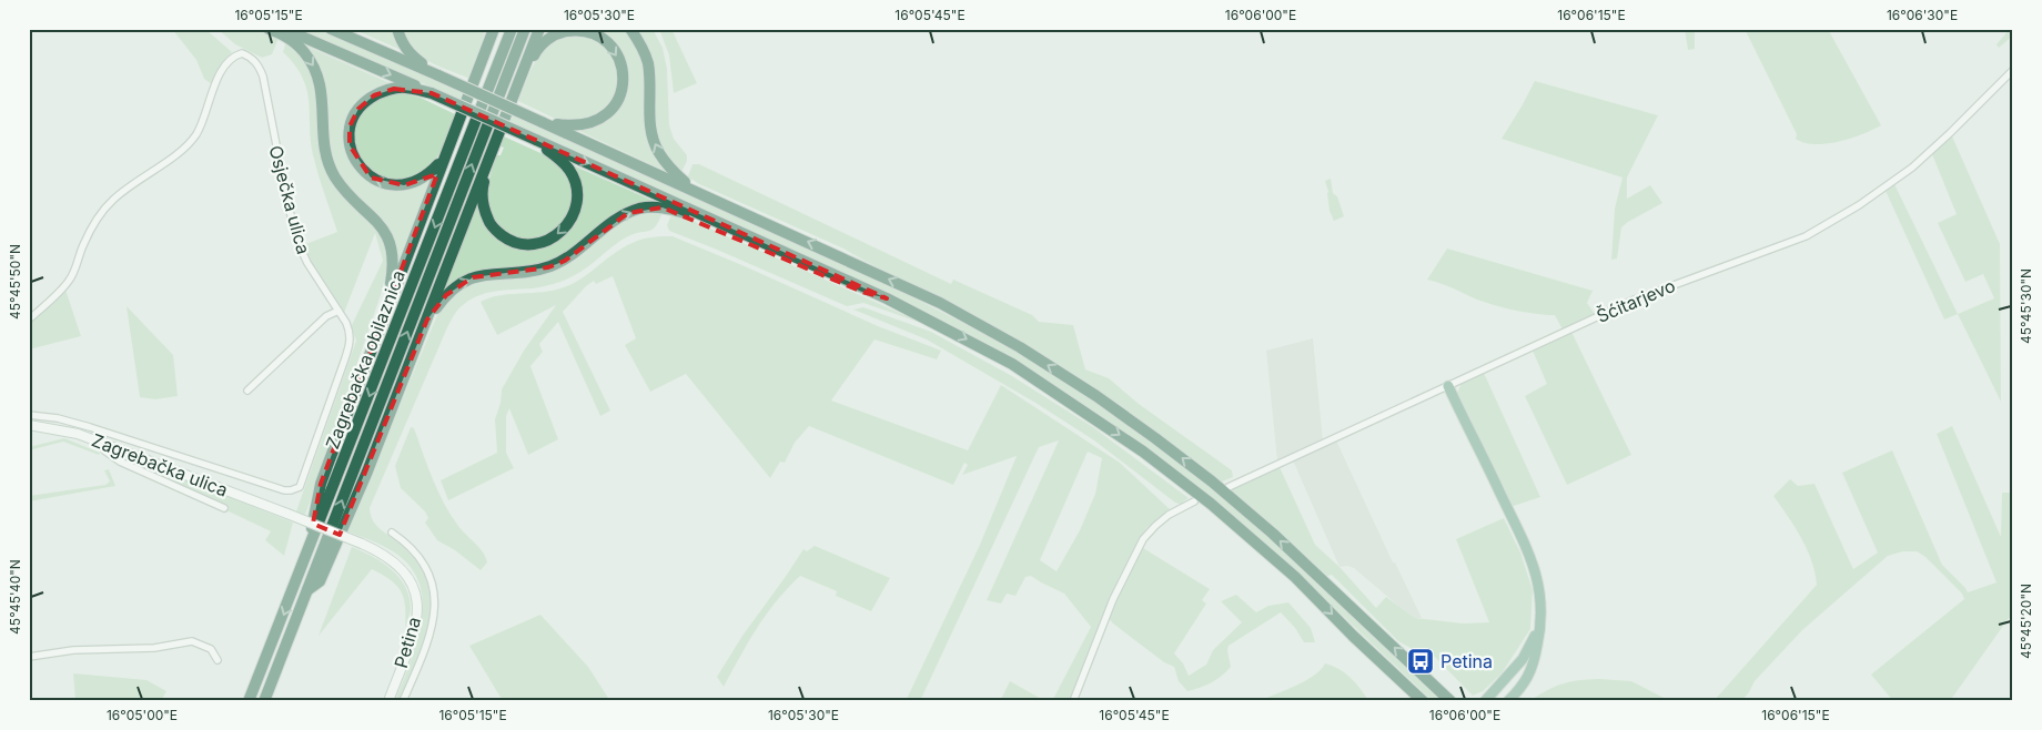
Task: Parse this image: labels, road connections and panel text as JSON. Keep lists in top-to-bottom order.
{
  "streets": {
    "highway": ["Zagrebačka obilaznica"],
    "street": [
      "Osječka ulica",
      "Šćitarjevo",
      "Zagrebačka ulica",
      "Petina"
    ]
  },
  "crossings": [
    ["Zagrebačka ulica", "Petina"]
  ],
  "places": {
    "bus stop": ["Petina"]
  },
  "coordinates": [
    "16°05'15\"E",
    "16°05'30\"E",
    "16°05'45\"E",
    "16°06'00\"E",
    "16°06'15\"E",
    "16°06'30\"E",
    "45°45'50\"N",
    "45°45'30\"N",
    "45°45'40\"N",
    "45°45'20\"N",
    "16°05'00\"E"
  ]
}
